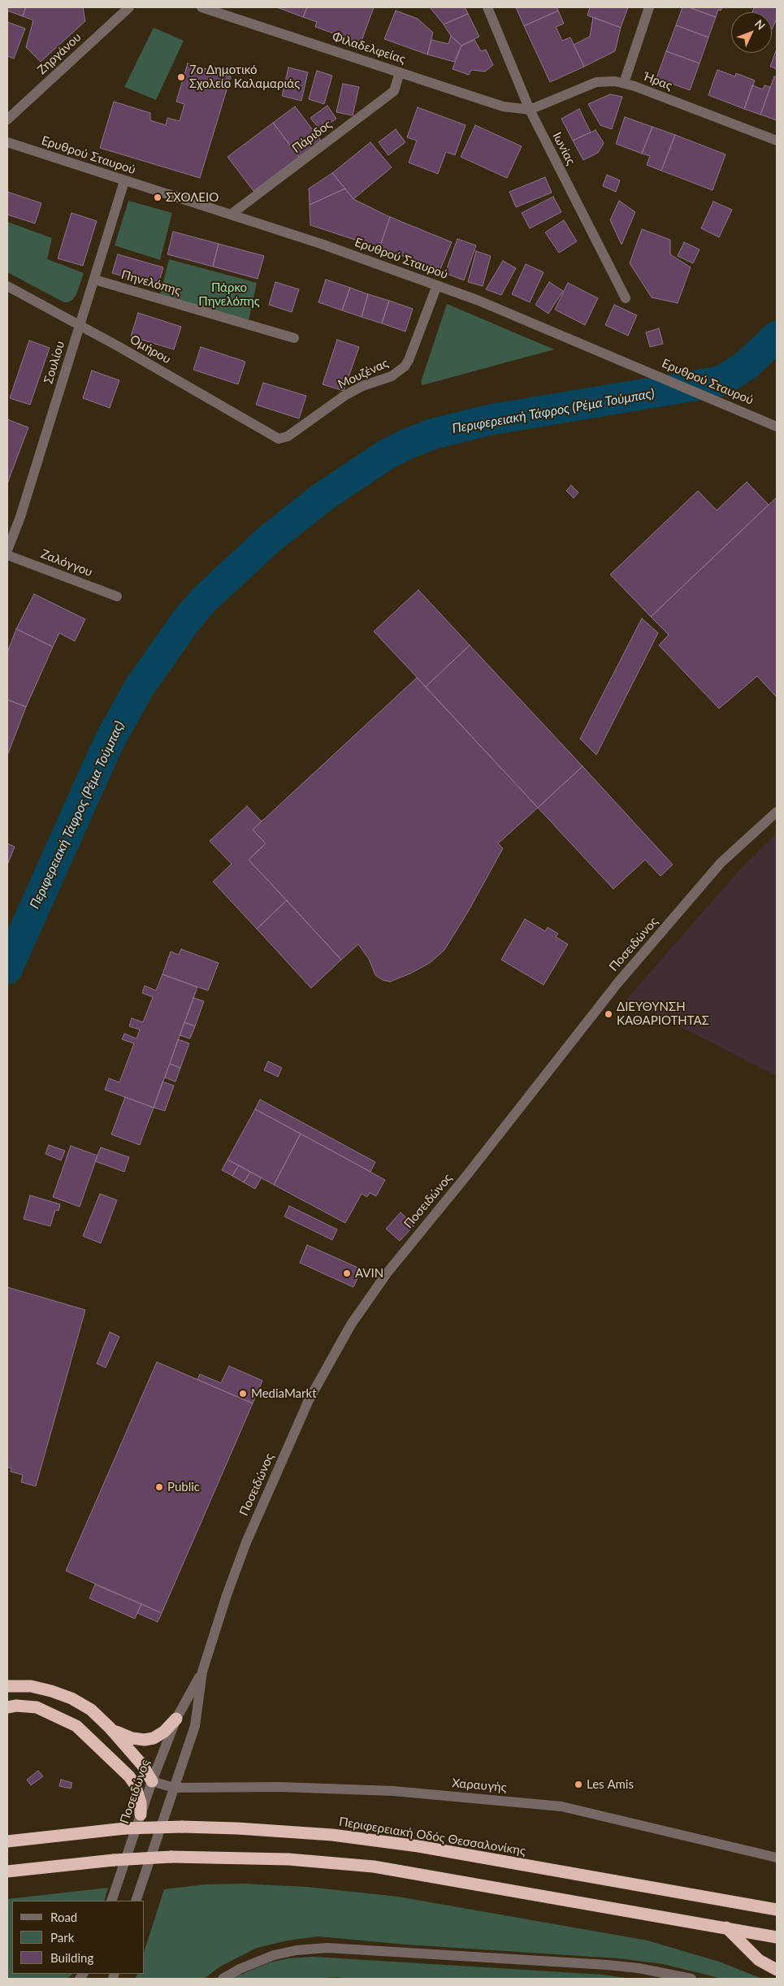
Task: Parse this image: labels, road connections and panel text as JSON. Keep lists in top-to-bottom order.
{
  "streets": {
    "highway": ["Περιφερειακή Οδός Θεσσαλονίκης"],
    "street": [
      "Φιλαδελφείας",
      "Ζηργάνου",
      "Ήρας",
      "Πάριδος",
      "Ιωνίας",
      "Ερυθρού Σταυρού",
      "Πηνελόπης",
      "Ομήρου",
      "Σουλίου",
      "Μουζένας",
      "Ζαλόγγου",
      "Ποσειδώνος",
      "Χαραυγής"
    ]
  },
  "crossings": [
    ["Φιλαδελφείας", "Ήρας"],
    ["Φιλαδελφείας", "Πάριδος"],
    ["Φιλαδελφείας", "Ιωνίας"],
    ["Ήρας", "Ιωνίας"],
    ["Πάριδος", "Ερυθρού Σταυρού"],
    ["Ερυθρού Σταυρού", "Σουλίου"],
    ["Ερυθρού Σταυρού", "Μουζένας"],
    ["Πηνελόπης", "Σουλίου"],
    ["Ομήρου", "Σουλίου"],
    ["Ομήρου", "Μουζένας"],
    ["Ποσειδώνος", "Χαραυγής"]
  ],
  "water": ["Περιφερειακή Τάφρος (Ρέμα Τούμπας)"],
  "parks": ["Πάρκο Πηνελόπης"],
  "places": [
    "7o Δημοτικό Σχολείο Καλαμαριάς",
    "ΣΧΟΛΕΙΟ",
    "ΔΙΕΥΘΥΝΣΗ ΚΑΘΑΡΙΟΤΗΤΑΣ",
    "AVIN",
    "MediaMarkt",
    "Public",
    "Les Amis"
  ],
  "legend": ["Road", "Park", "Building"],
  "north": "top right"
}
